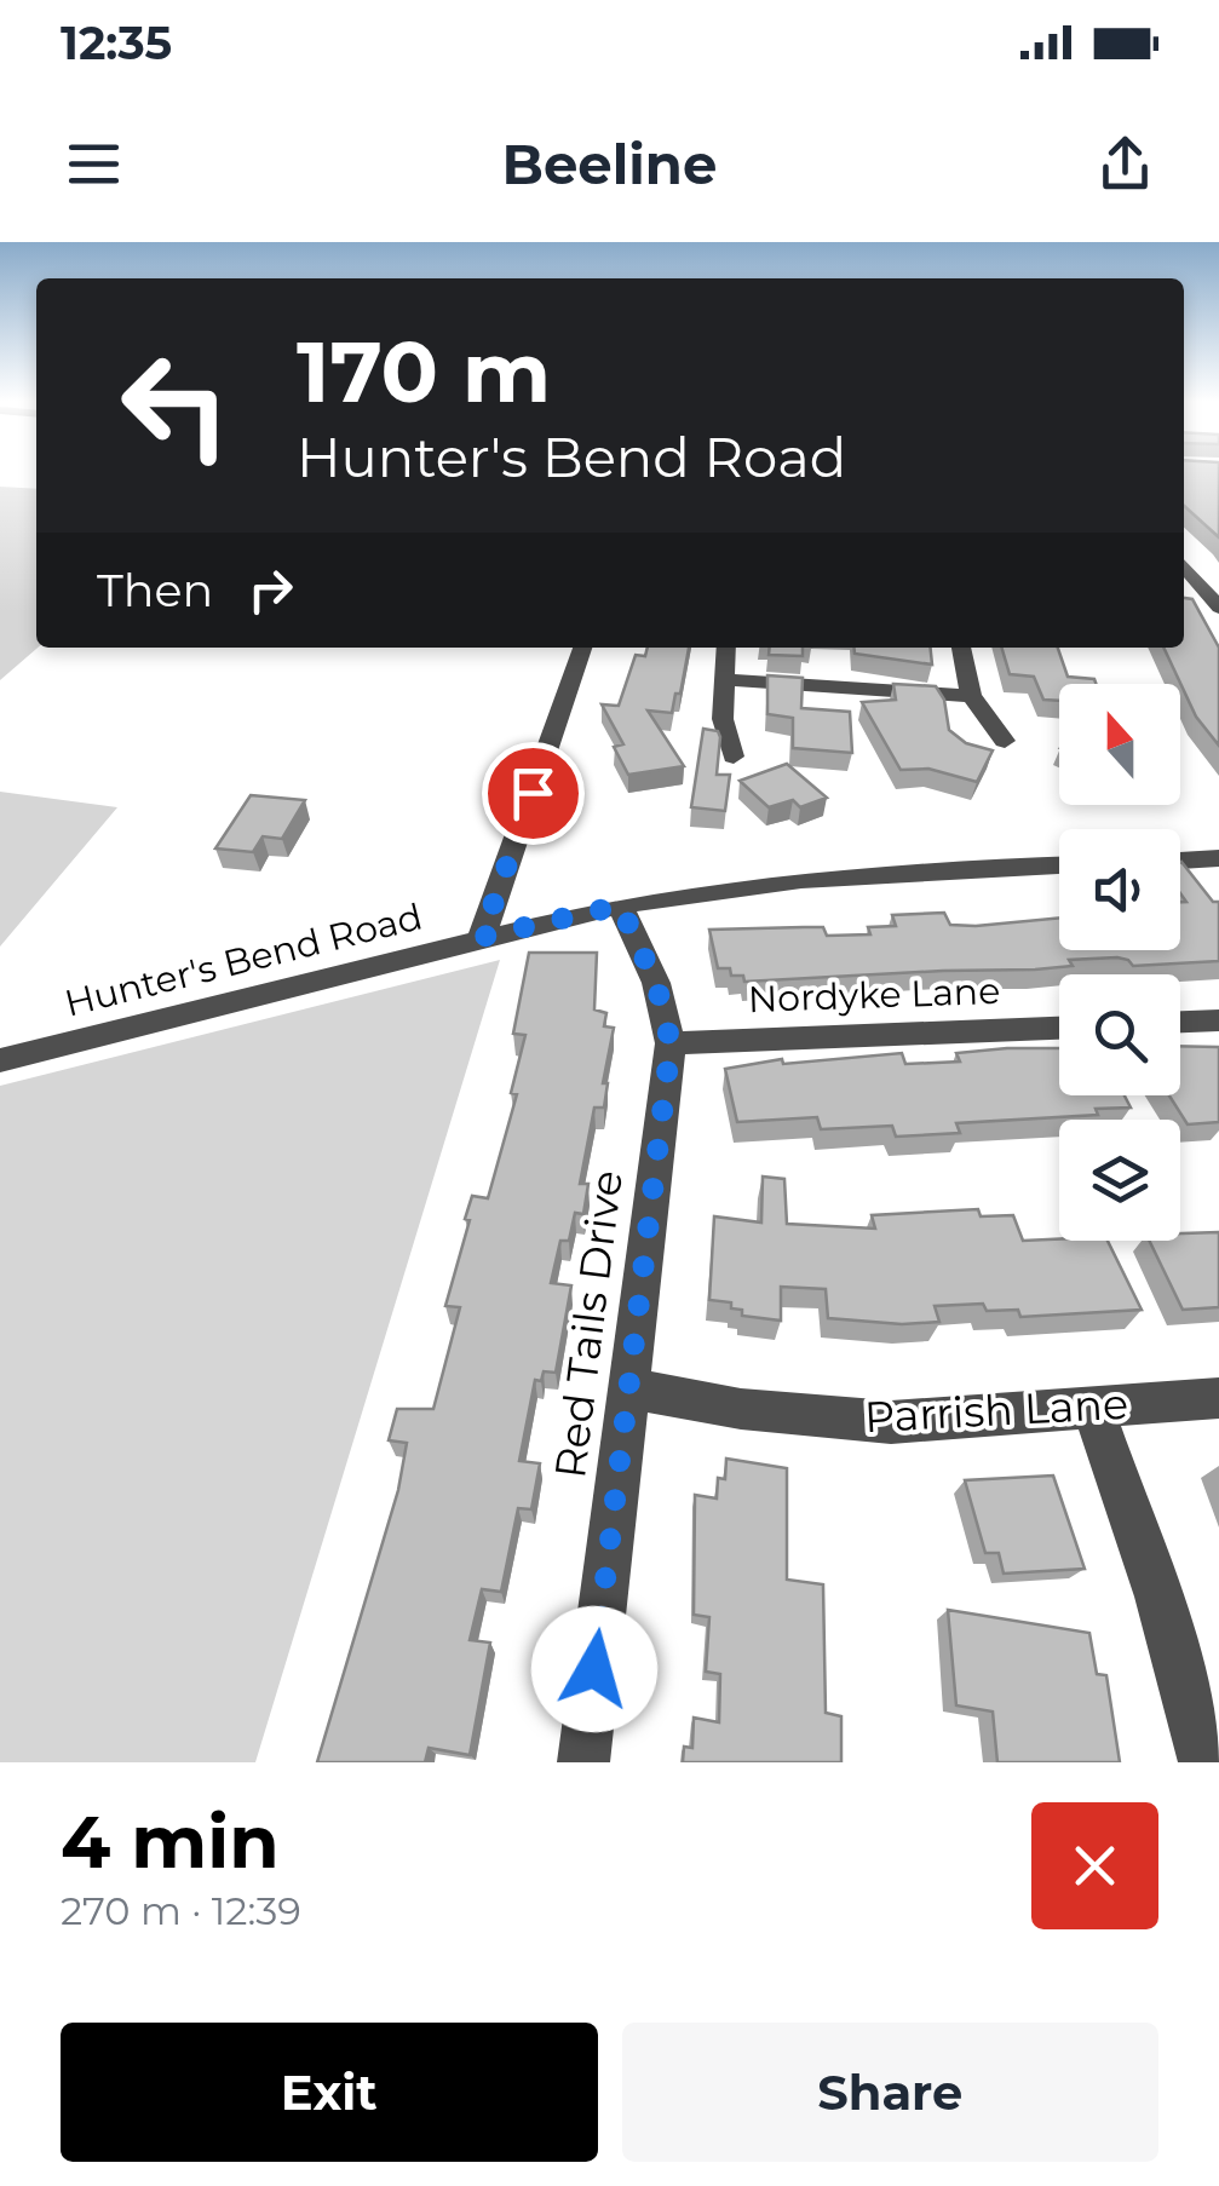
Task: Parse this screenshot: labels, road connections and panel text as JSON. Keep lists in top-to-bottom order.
{
  "streets": {
    "street": [
      "Hunter's Bend Road",
      "Nordyke Lane",
      "Red Tails Drive",
      "Parrish Lane"
    ]
  },
  "crossings": [
    ["Hunter's Bend Road", "Red Tails Drive"],
    ["Nordyke Lane", "Red Tails Drive"],
    ["Red Tails Drive", "Parrish Lane"]
  ],
  "north": "top",
  "page": {
    "status": "12:35",
    "header": "Beeline",
    "turn": ["170 m", "Hunter's Bend Road"],
    "then": "Then",
    "heading": ["4 min", "270 m · 12:39"],
    "buttons": ["Exit", "Share"]
  }
}
